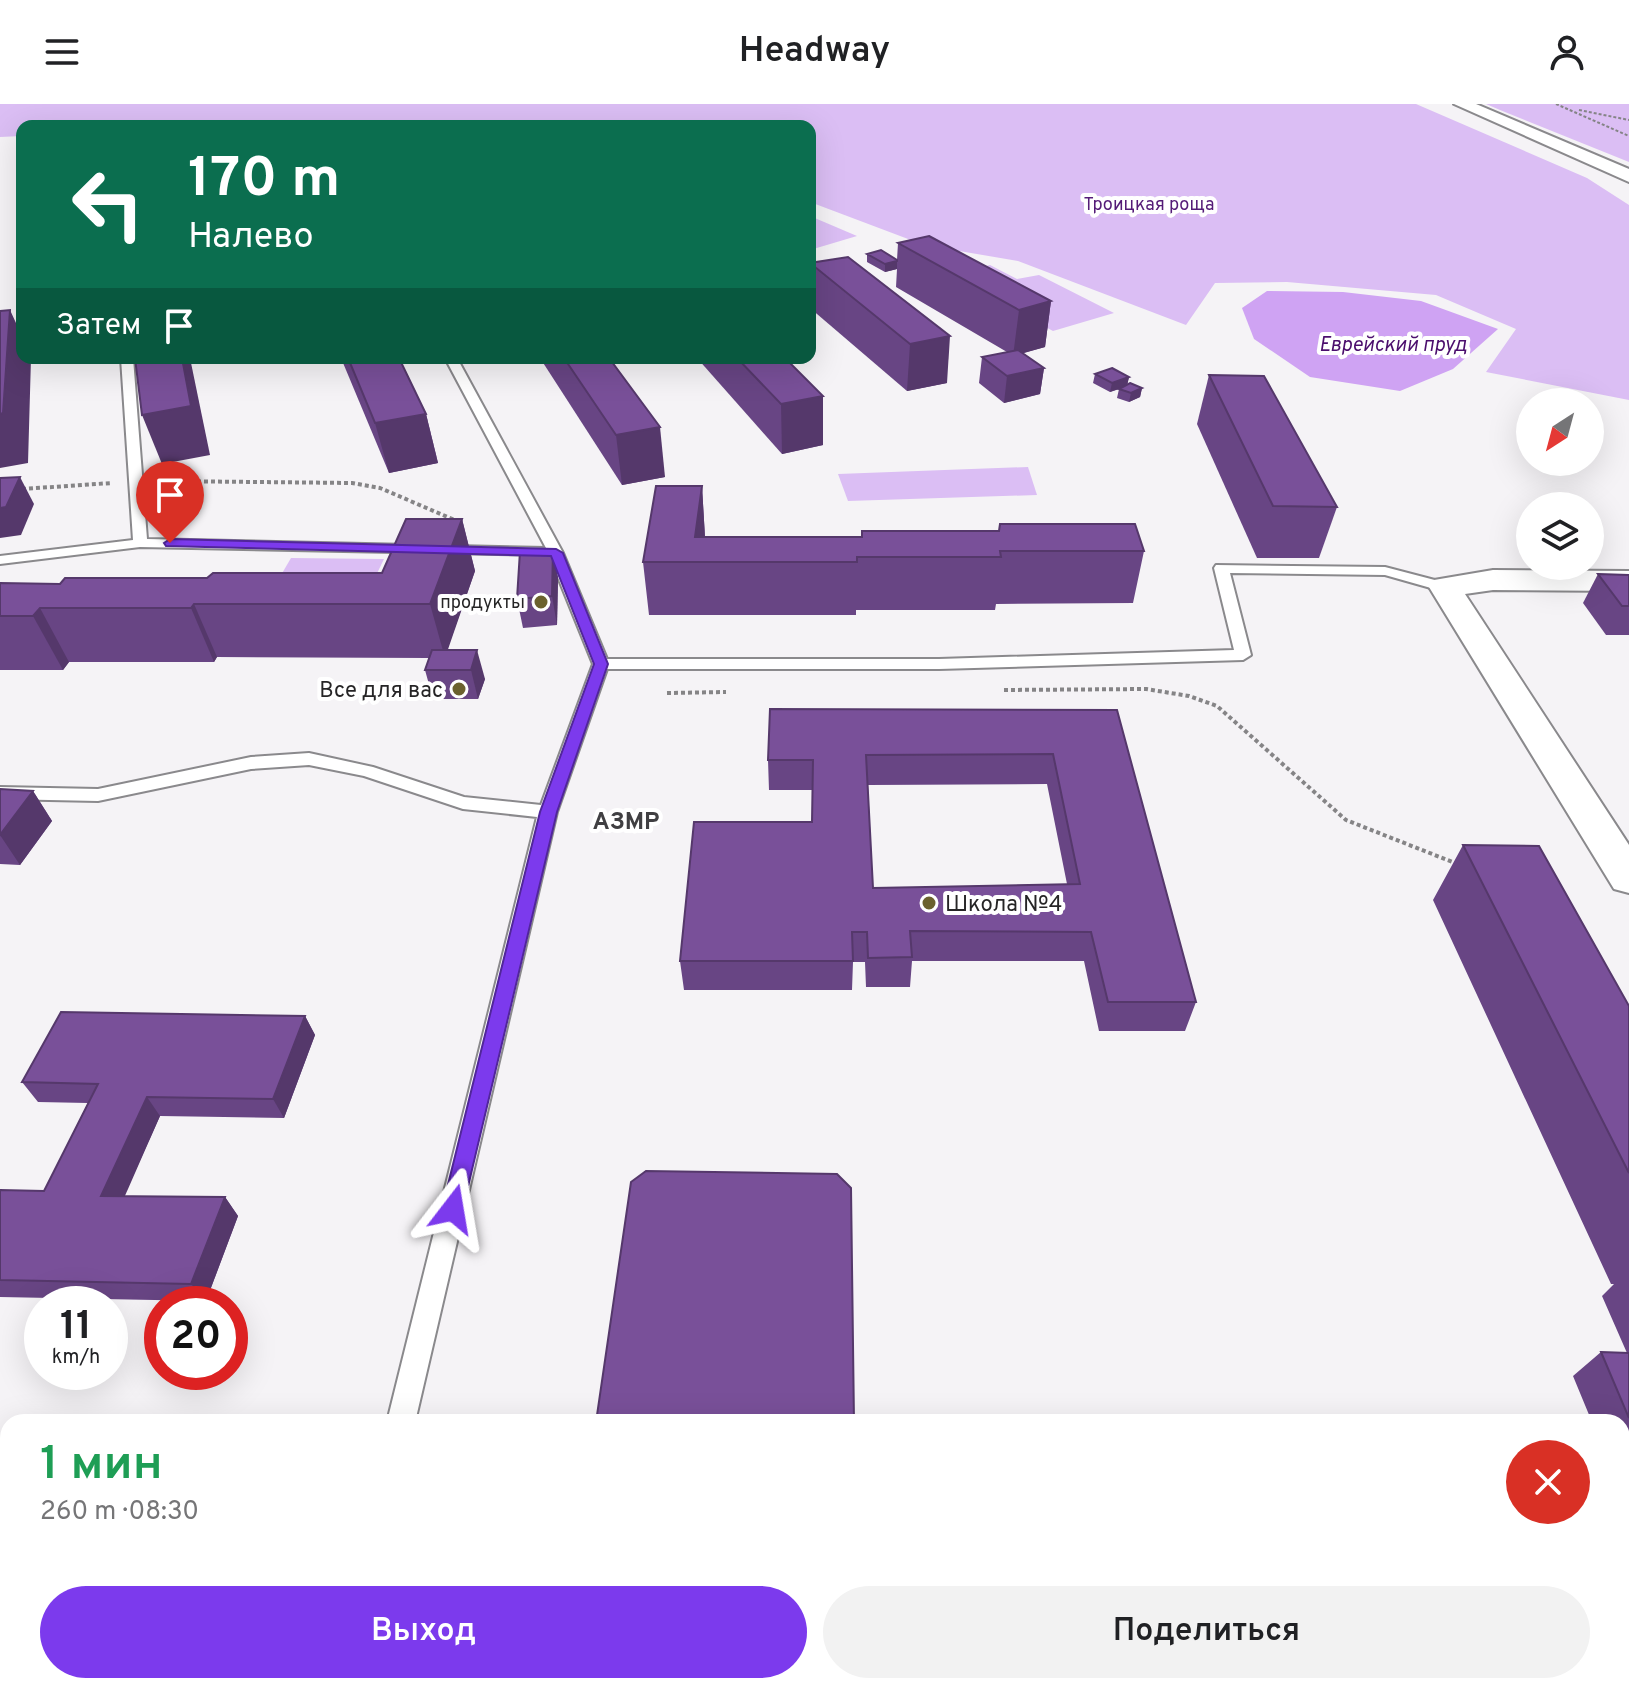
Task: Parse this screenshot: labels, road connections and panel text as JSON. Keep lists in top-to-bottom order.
{
  "districts": ["АЗМР"],
  "water": ["Еврейский пруд"],
  "parks": ["Троицкая роща"],
  "places": ["продукты", "Все для вас", "Школа №4"],
  "north": "bottom left",
  "page": {
    "header": "Headway",
    "turn": ["170 m", "Налево"],
    "then": "Затем",
    "speed": "11 km/h",
    "limit": "20",
    "heading": ["1 мин", "260 m · 08:30"],
    "buttons": ["Выход", "Поделиться"]
  }
}
